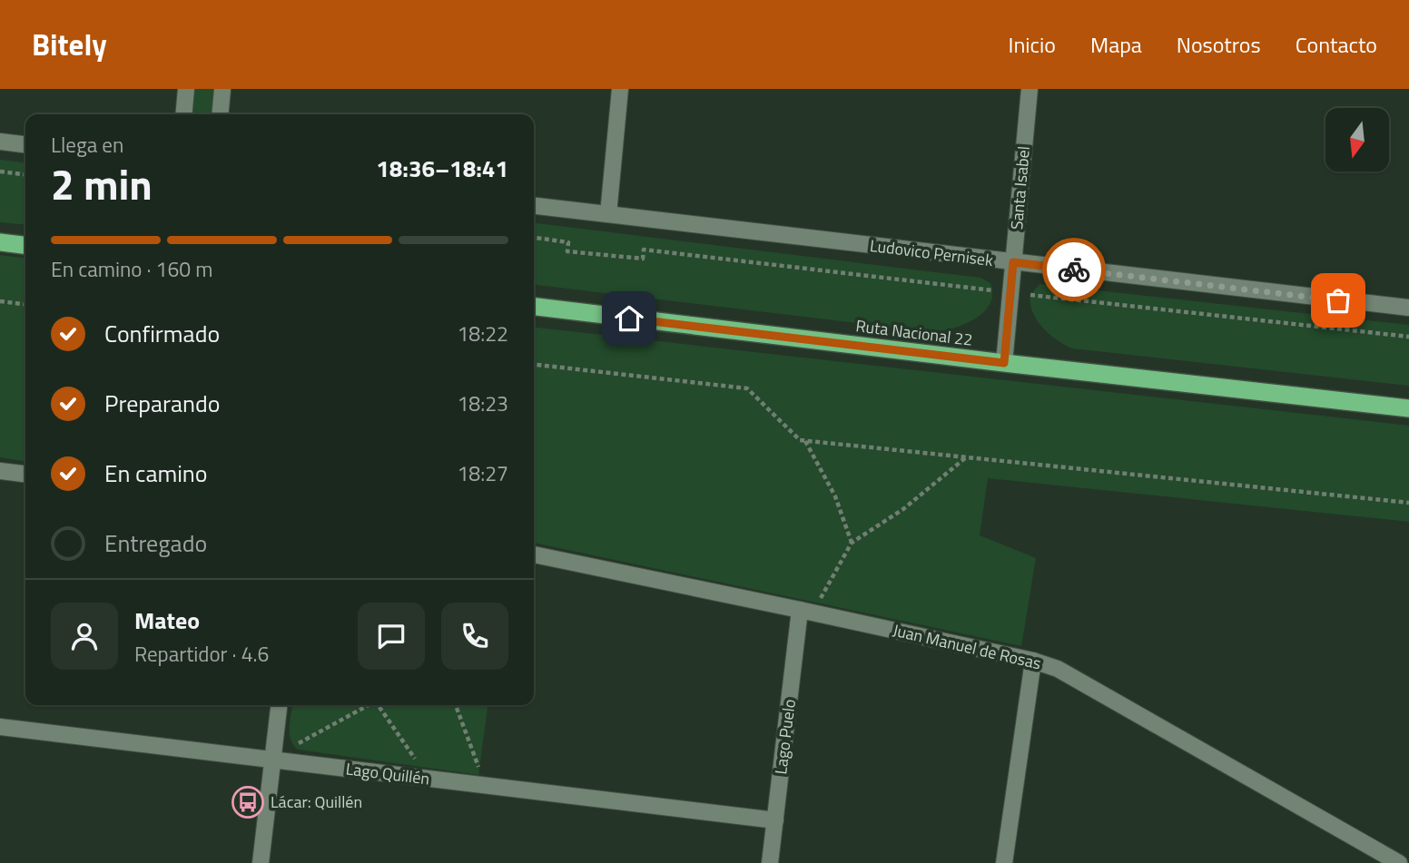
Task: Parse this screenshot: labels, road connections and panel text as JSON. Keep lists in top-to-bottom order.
{
  "streets": {
    "highway": ["Ruta Nacional 22"],
    "street": [
      "Santa Isabel",
      "Ludovico Pernisek",
      "Juan Manuel de Rosas",
      "Lago Puelo",
      "Lago Quillén"
    ]
  },
  "crossings": [
    ["Santa Isabel", "Ludovico Pernisek"],
    ["Santa Isabel", "Ruta Nacional 22"],
    ["Juan Manuel de Rosas", "Lago Puelo"],
    ["Lago Puelo", "Lago Quillén"]
  ],
  "places": {
    "bus stop": ["Lácar: Quillén"]
  },
  "north": "bottom",
  "page": {
    "header": "Bitely",
    "nav": [
      "Inicio",
      "Mapa",
      "Nosotros",
      "Contacto"
    ],
    "heading": ["2 min", "Llega en", "18:36–18:41"],
    "panel": ["Mateo", "Repartidor · 4.6"],
    "bar": "En camino · 160 m",
    "list": [
      ["Confirmado", "18:22"],
      ["Preparando", "18:23"],
      ["En camino", "18:27"],
      "Entregado"
    ]
  }
}
